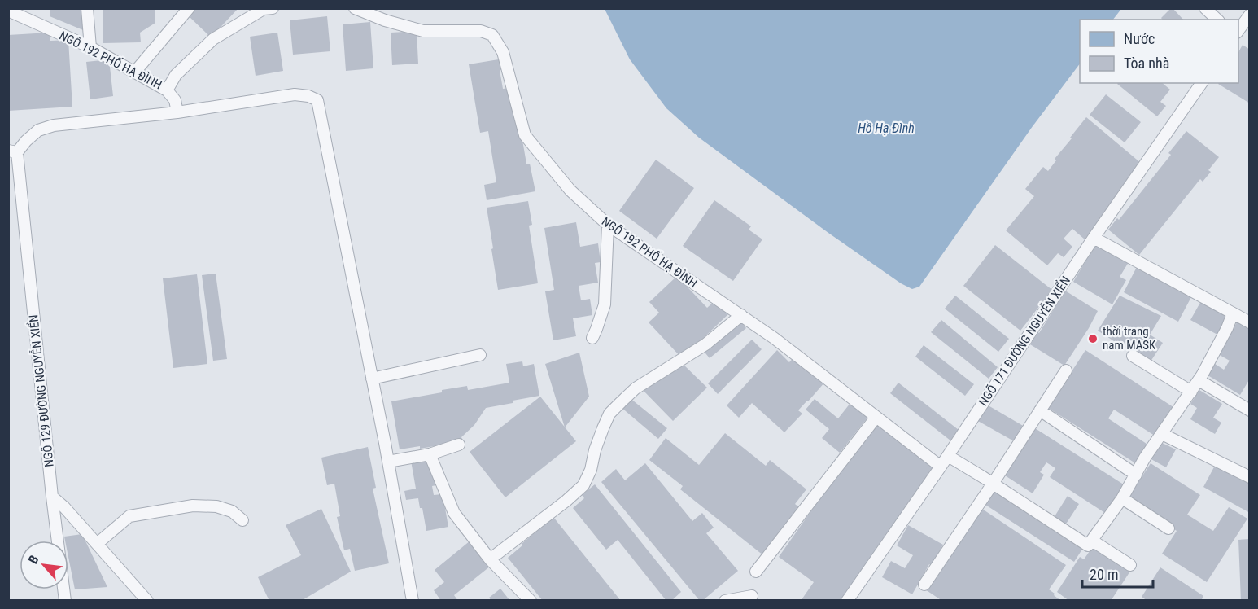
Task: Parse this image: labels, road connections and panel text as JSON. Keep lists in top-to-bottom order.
{
  "streets": {
    "lane": ["NGÕ 192 PHỐ HẠ ĐÌNH", "NGÕ 171 ĐƯỜNG NGUYỄN XIỂN", "NGÕ 129 ĐƯỜNG NGUYỄN XIỂN"]
  },
  "crossings": [
    ["NGÕ 192 PHỐ HẠ ĐÌNH", "NGÕ 171 ĐƯỜNG NGUYỄN XIỂN"]
  ],
  "water": ["Hồ Hạ Đình"],
  "places": ["thời trang nam MASK"],
  "legend": ["Nước", "Tòa nhà"],
  "scale_bar": "20 m",
  "north": "top left"
}
